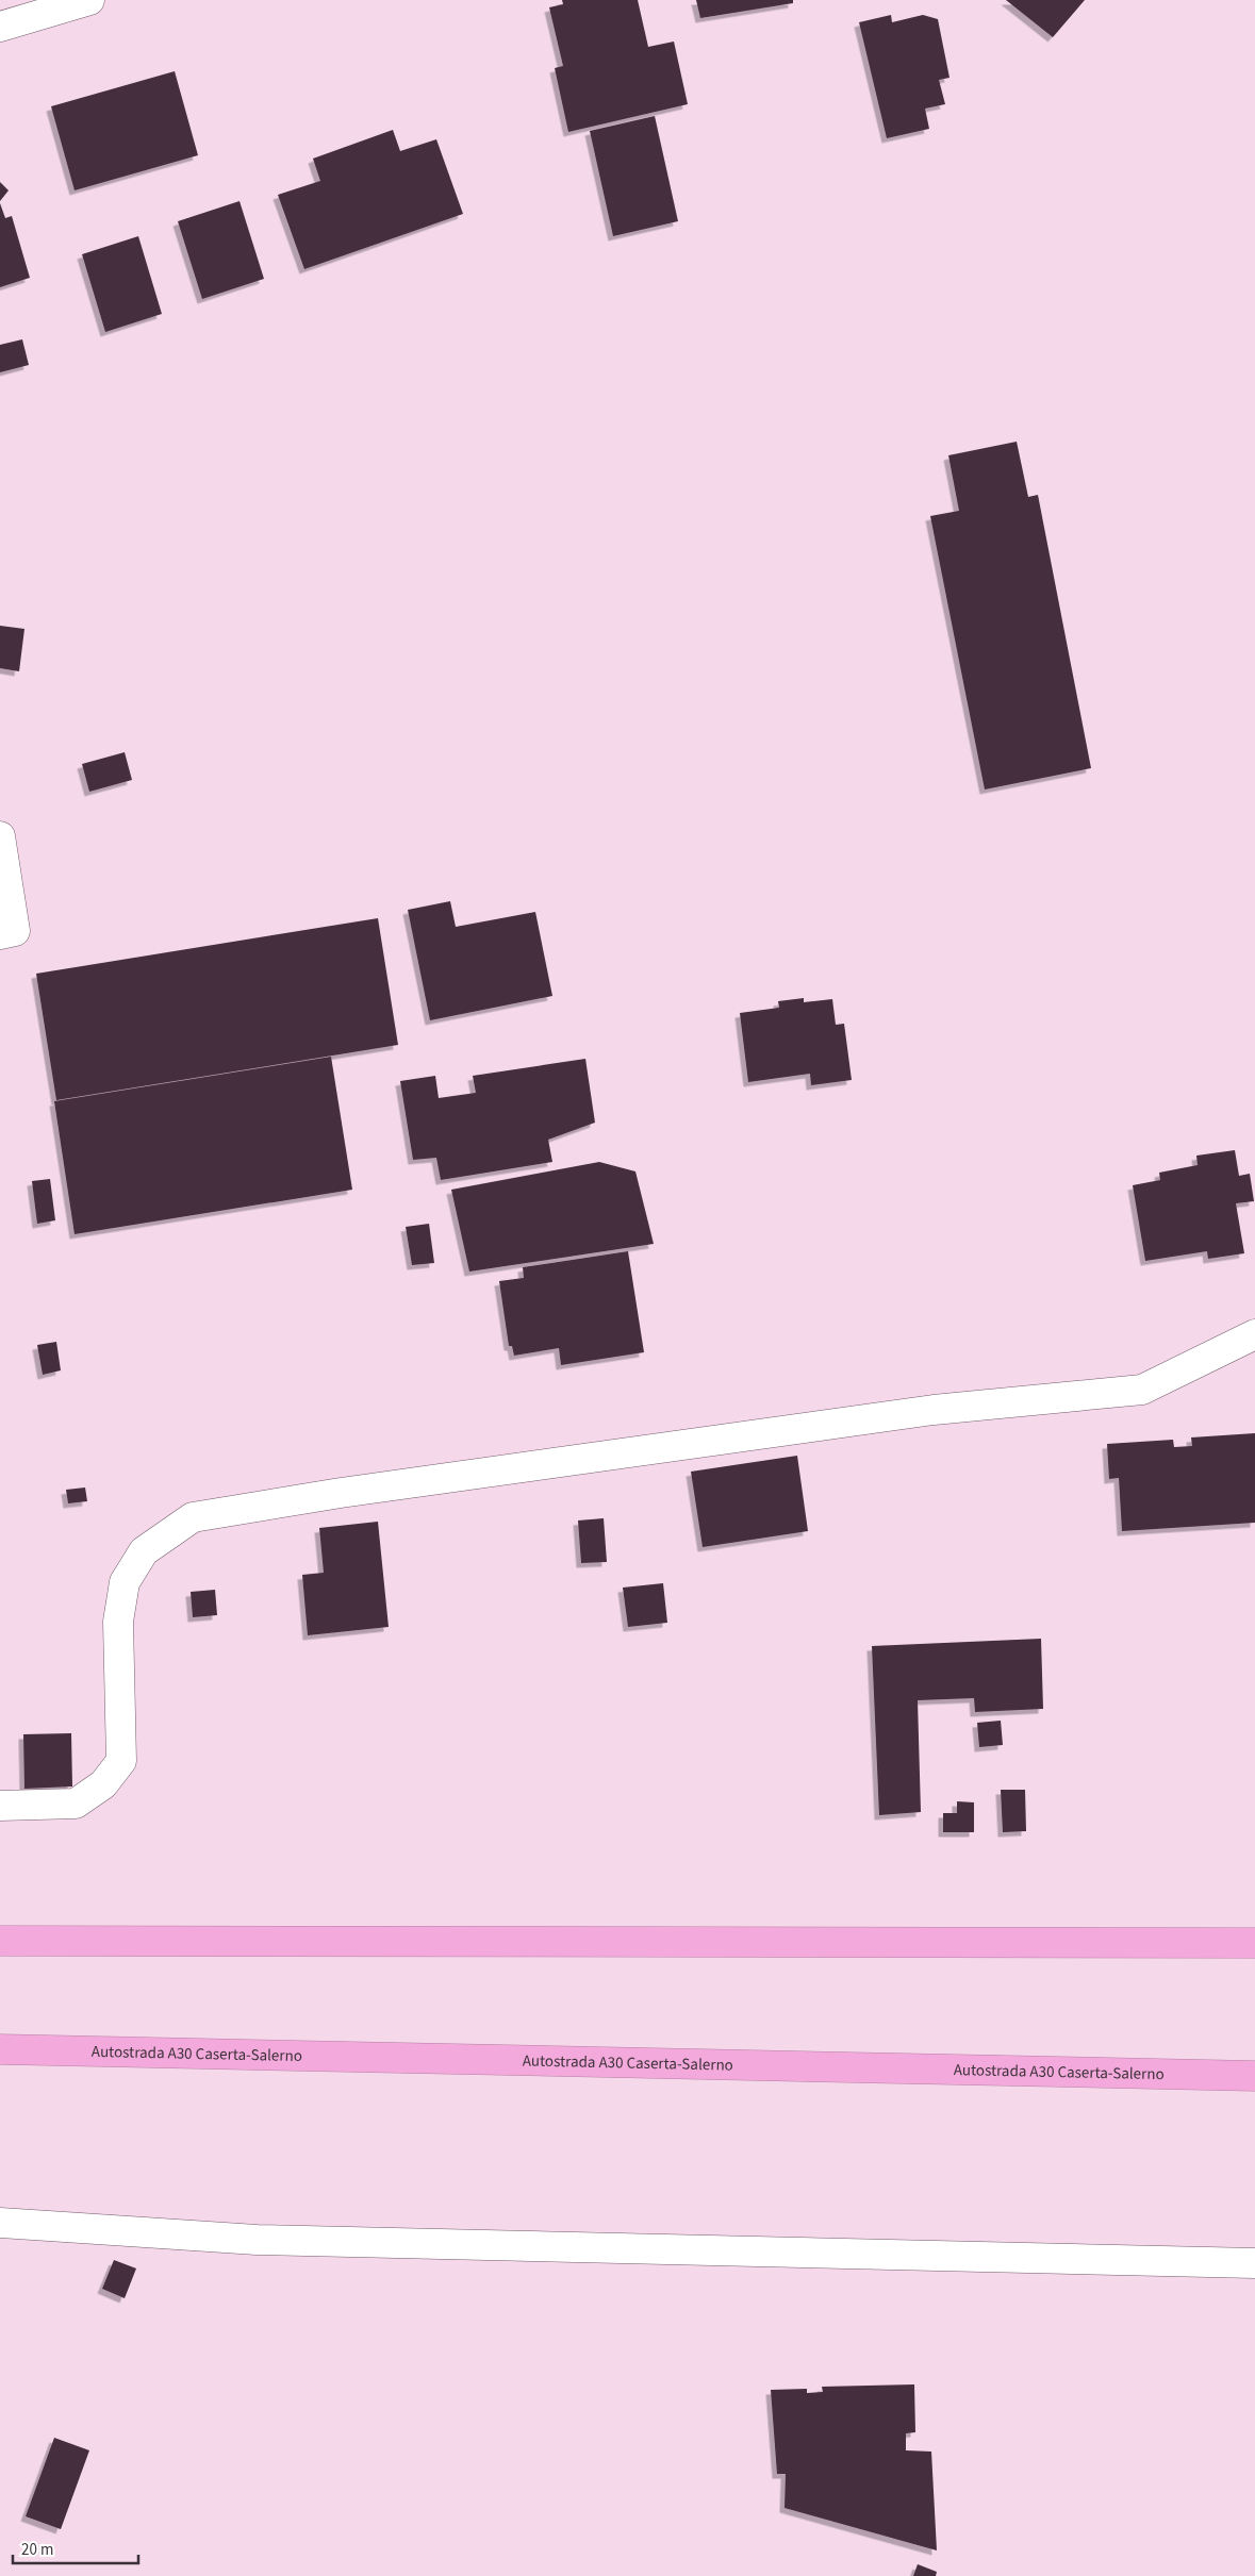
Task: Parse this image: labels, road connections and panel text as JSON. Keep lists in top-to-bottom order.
{
  "streets": {
    "highway": ["Autostrada A30 Caserta-Salerno"]
  },
  "scale_bar": "20 m"
}
